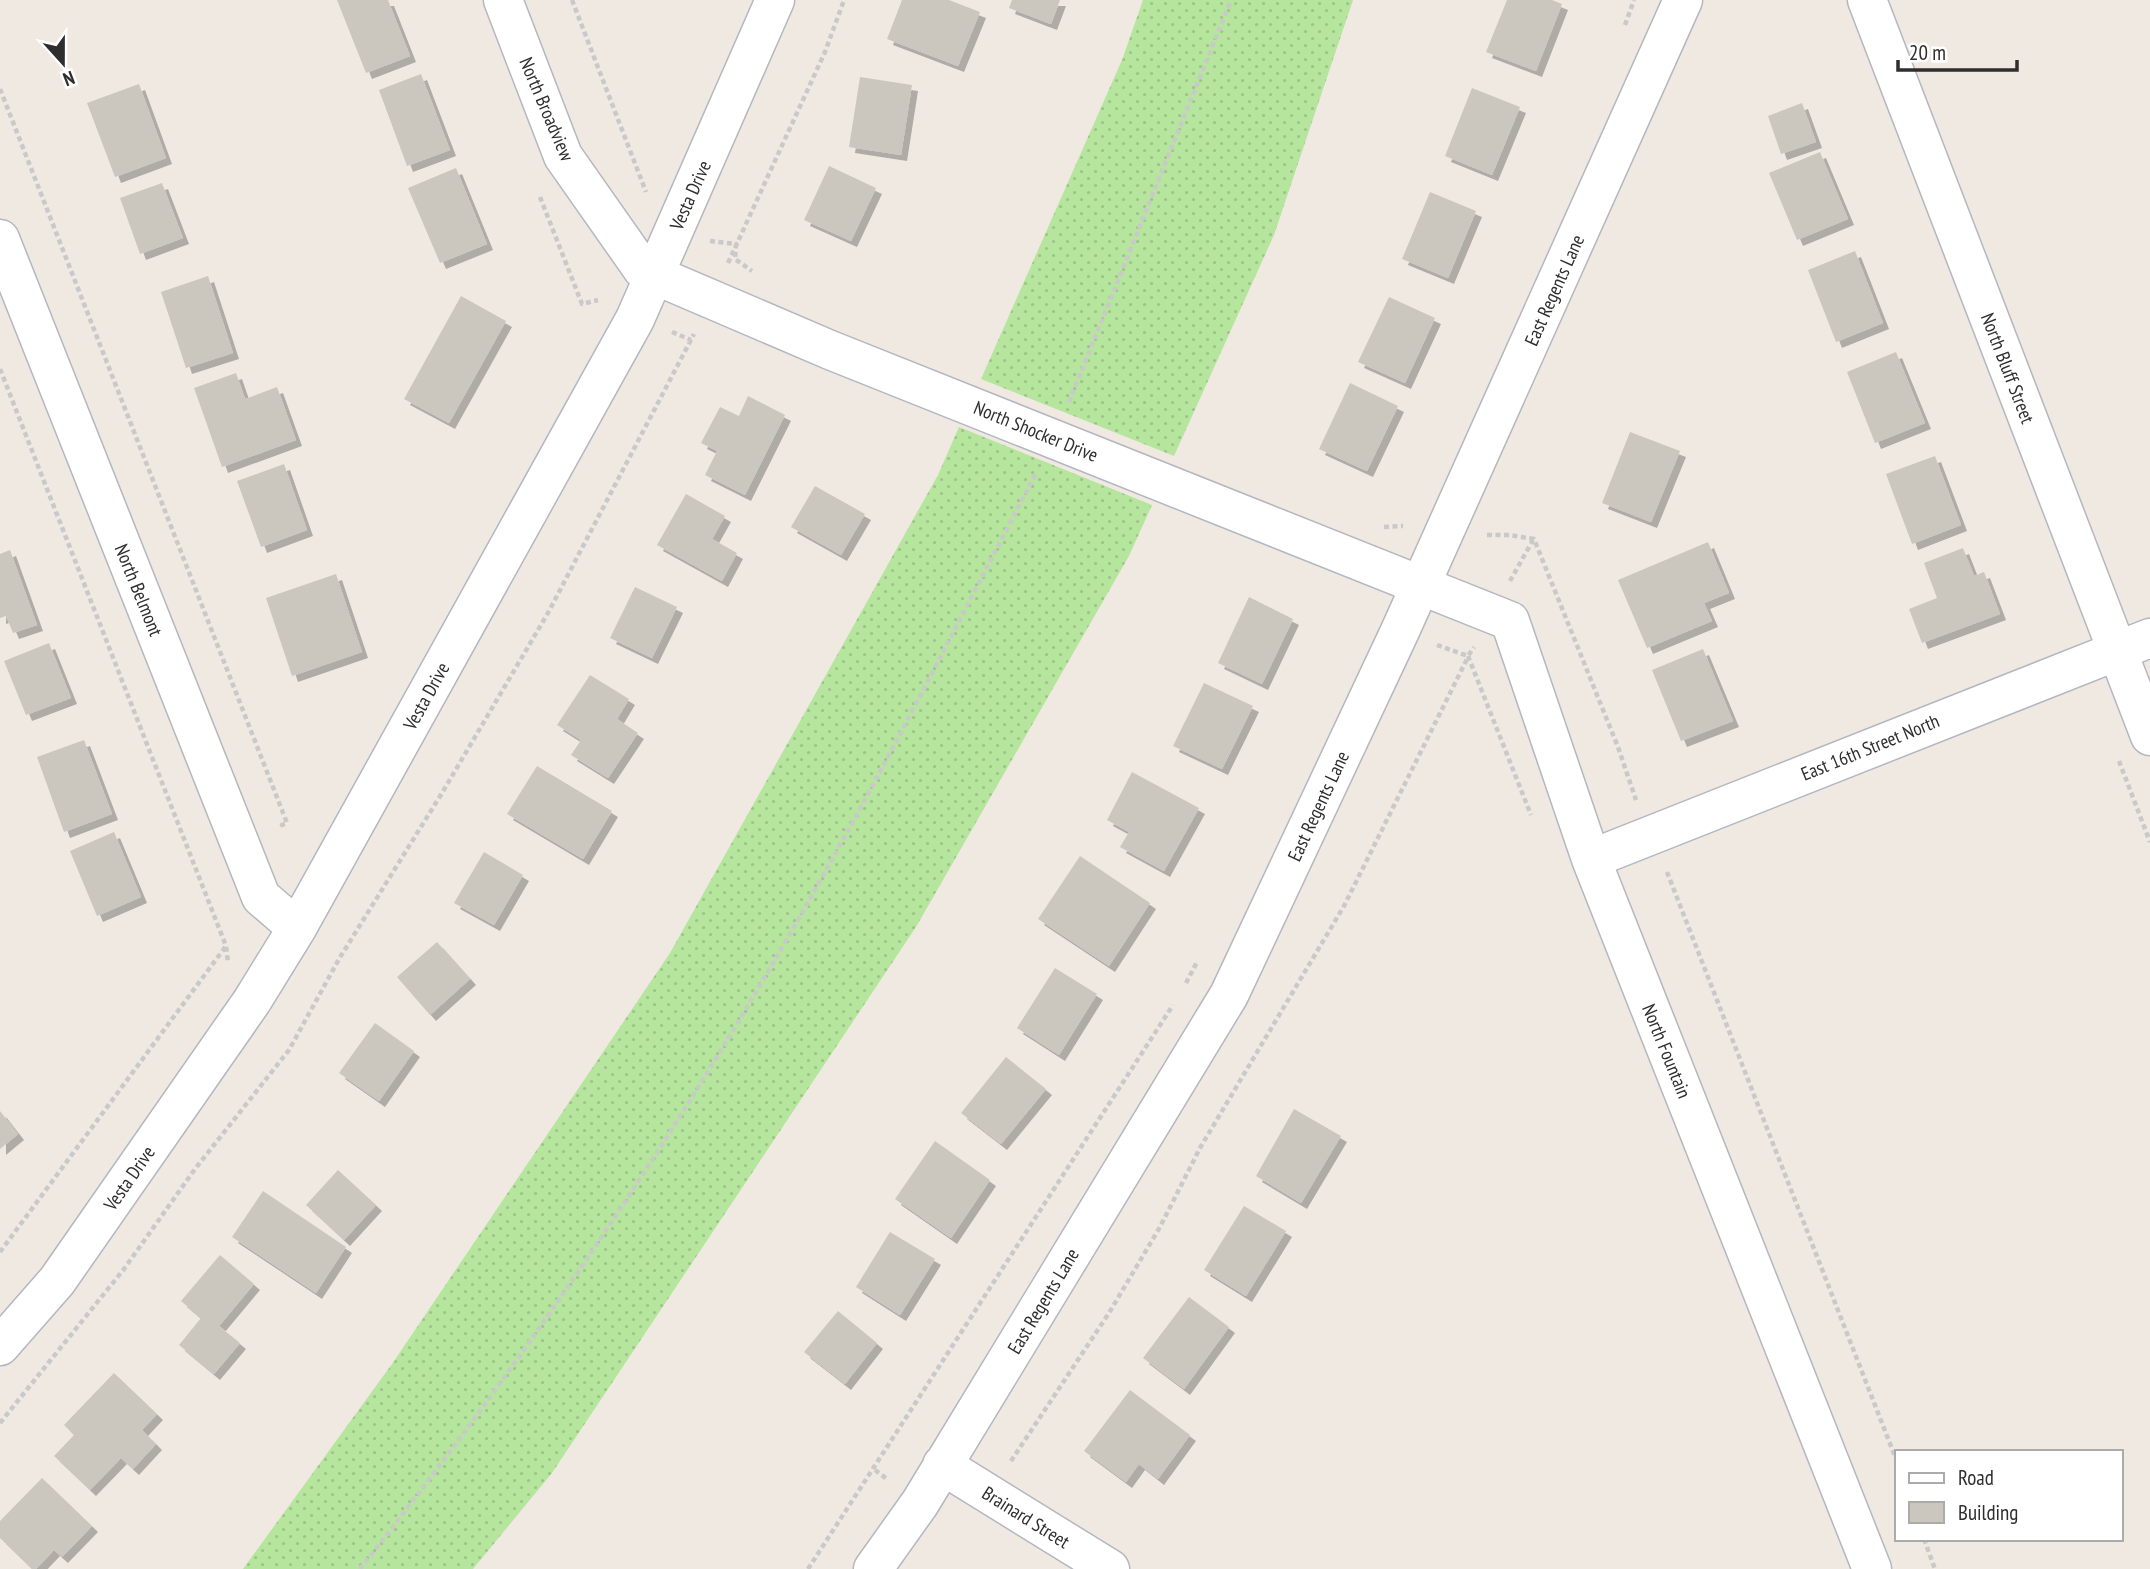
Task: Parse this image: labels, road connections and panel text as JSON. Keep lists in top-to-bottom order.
{
  "streets": {
    "street": [
      "North Broadview",
      "Vesta Drive",
      "East Regents Lane",
      "North Bluff Street",
      "North Shocker Drive",
      "North Belmont",
      "East 16th Street North",
      "North Fountain",
      "Brainard Street"
    ]
  },
  "crossings": [
    ["North Broadview", "Vesta Drive"],
    ["North Broadview", "North Shocker Drive"],
    ["Vesta Drive", "North Shocker Drive"],
    ["Vesta Drive", "North Belmont"],
    ["East Regents Lane", "North Shocker Drive"],
    ["East Regents Lane", "North Fountain"],
    ["East Regents Lane", "Brainard Street"],
    ["North Bluff Street", "East 16th Street North"],
    ["North Shocker Drive", "North Fountain"],
    ["East 16th Street North", "North Fountain"]
  ],
  "legend": ["Road", "Building"],
  "scale_bar": "20 m",
  "north": "bottom"
}
